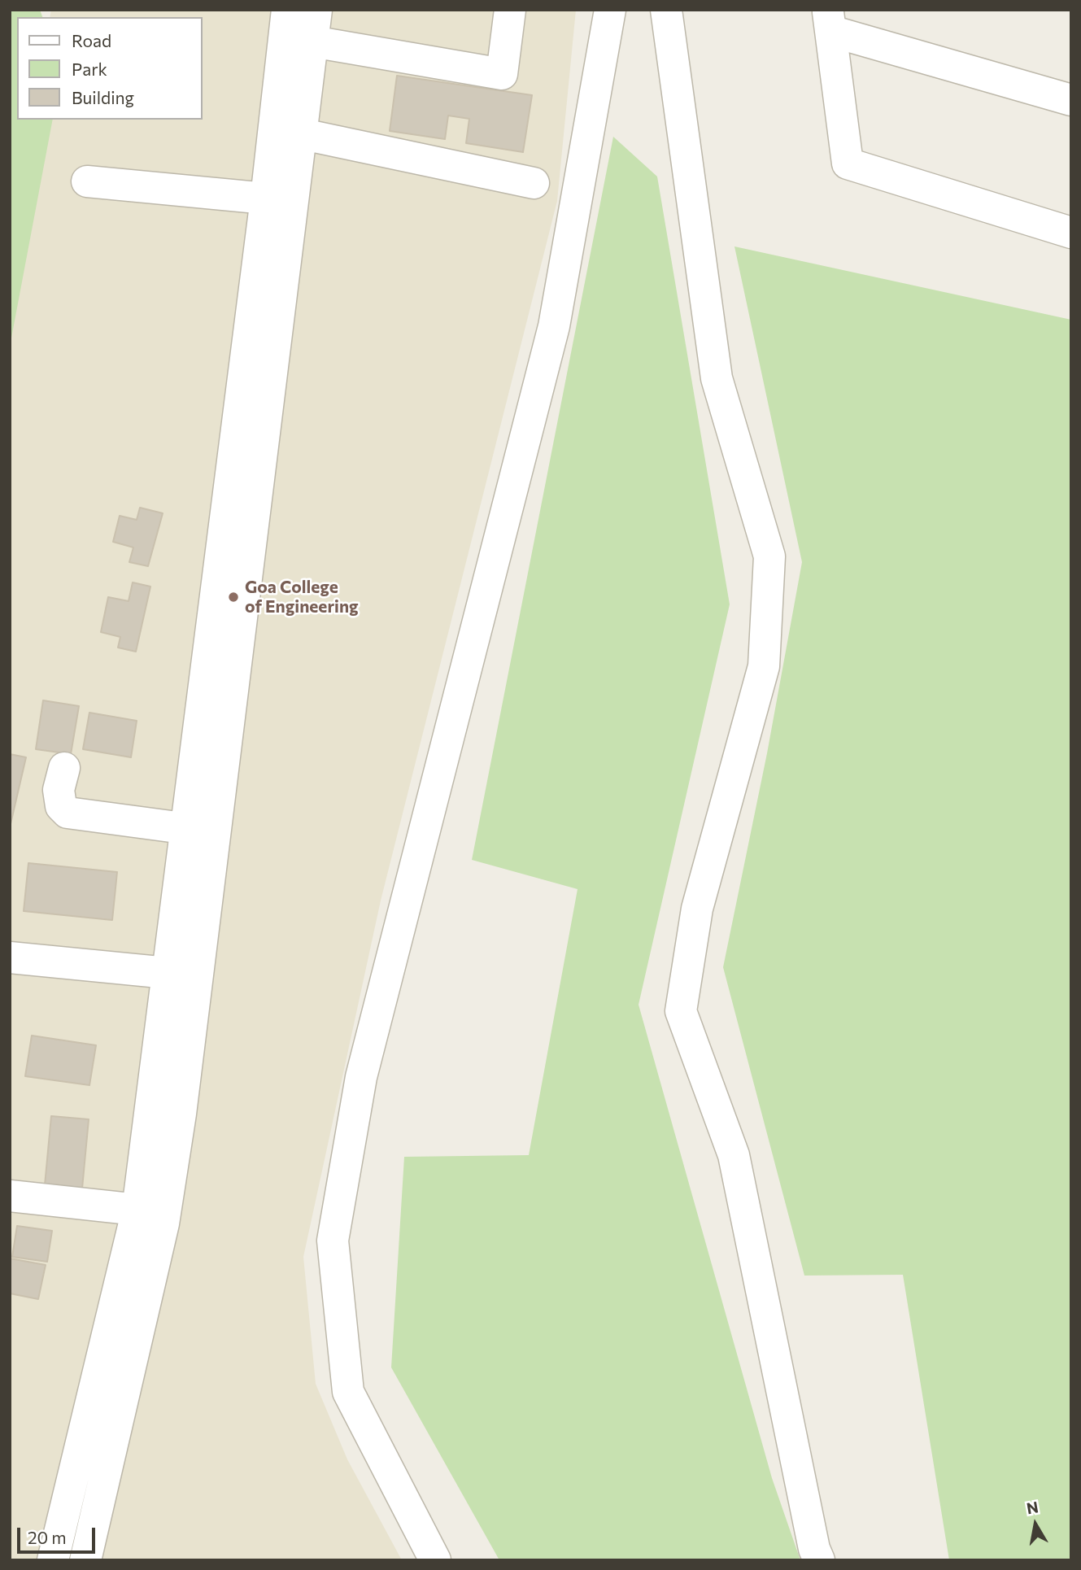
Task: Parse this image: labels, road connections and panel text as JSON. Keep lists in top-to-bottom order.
{
  "places": ["Goa College of Engineering"],
  "legend": ["Road", "Park", "Building"],
  "scale_bar": "20 m",
  "north": "top"
}
